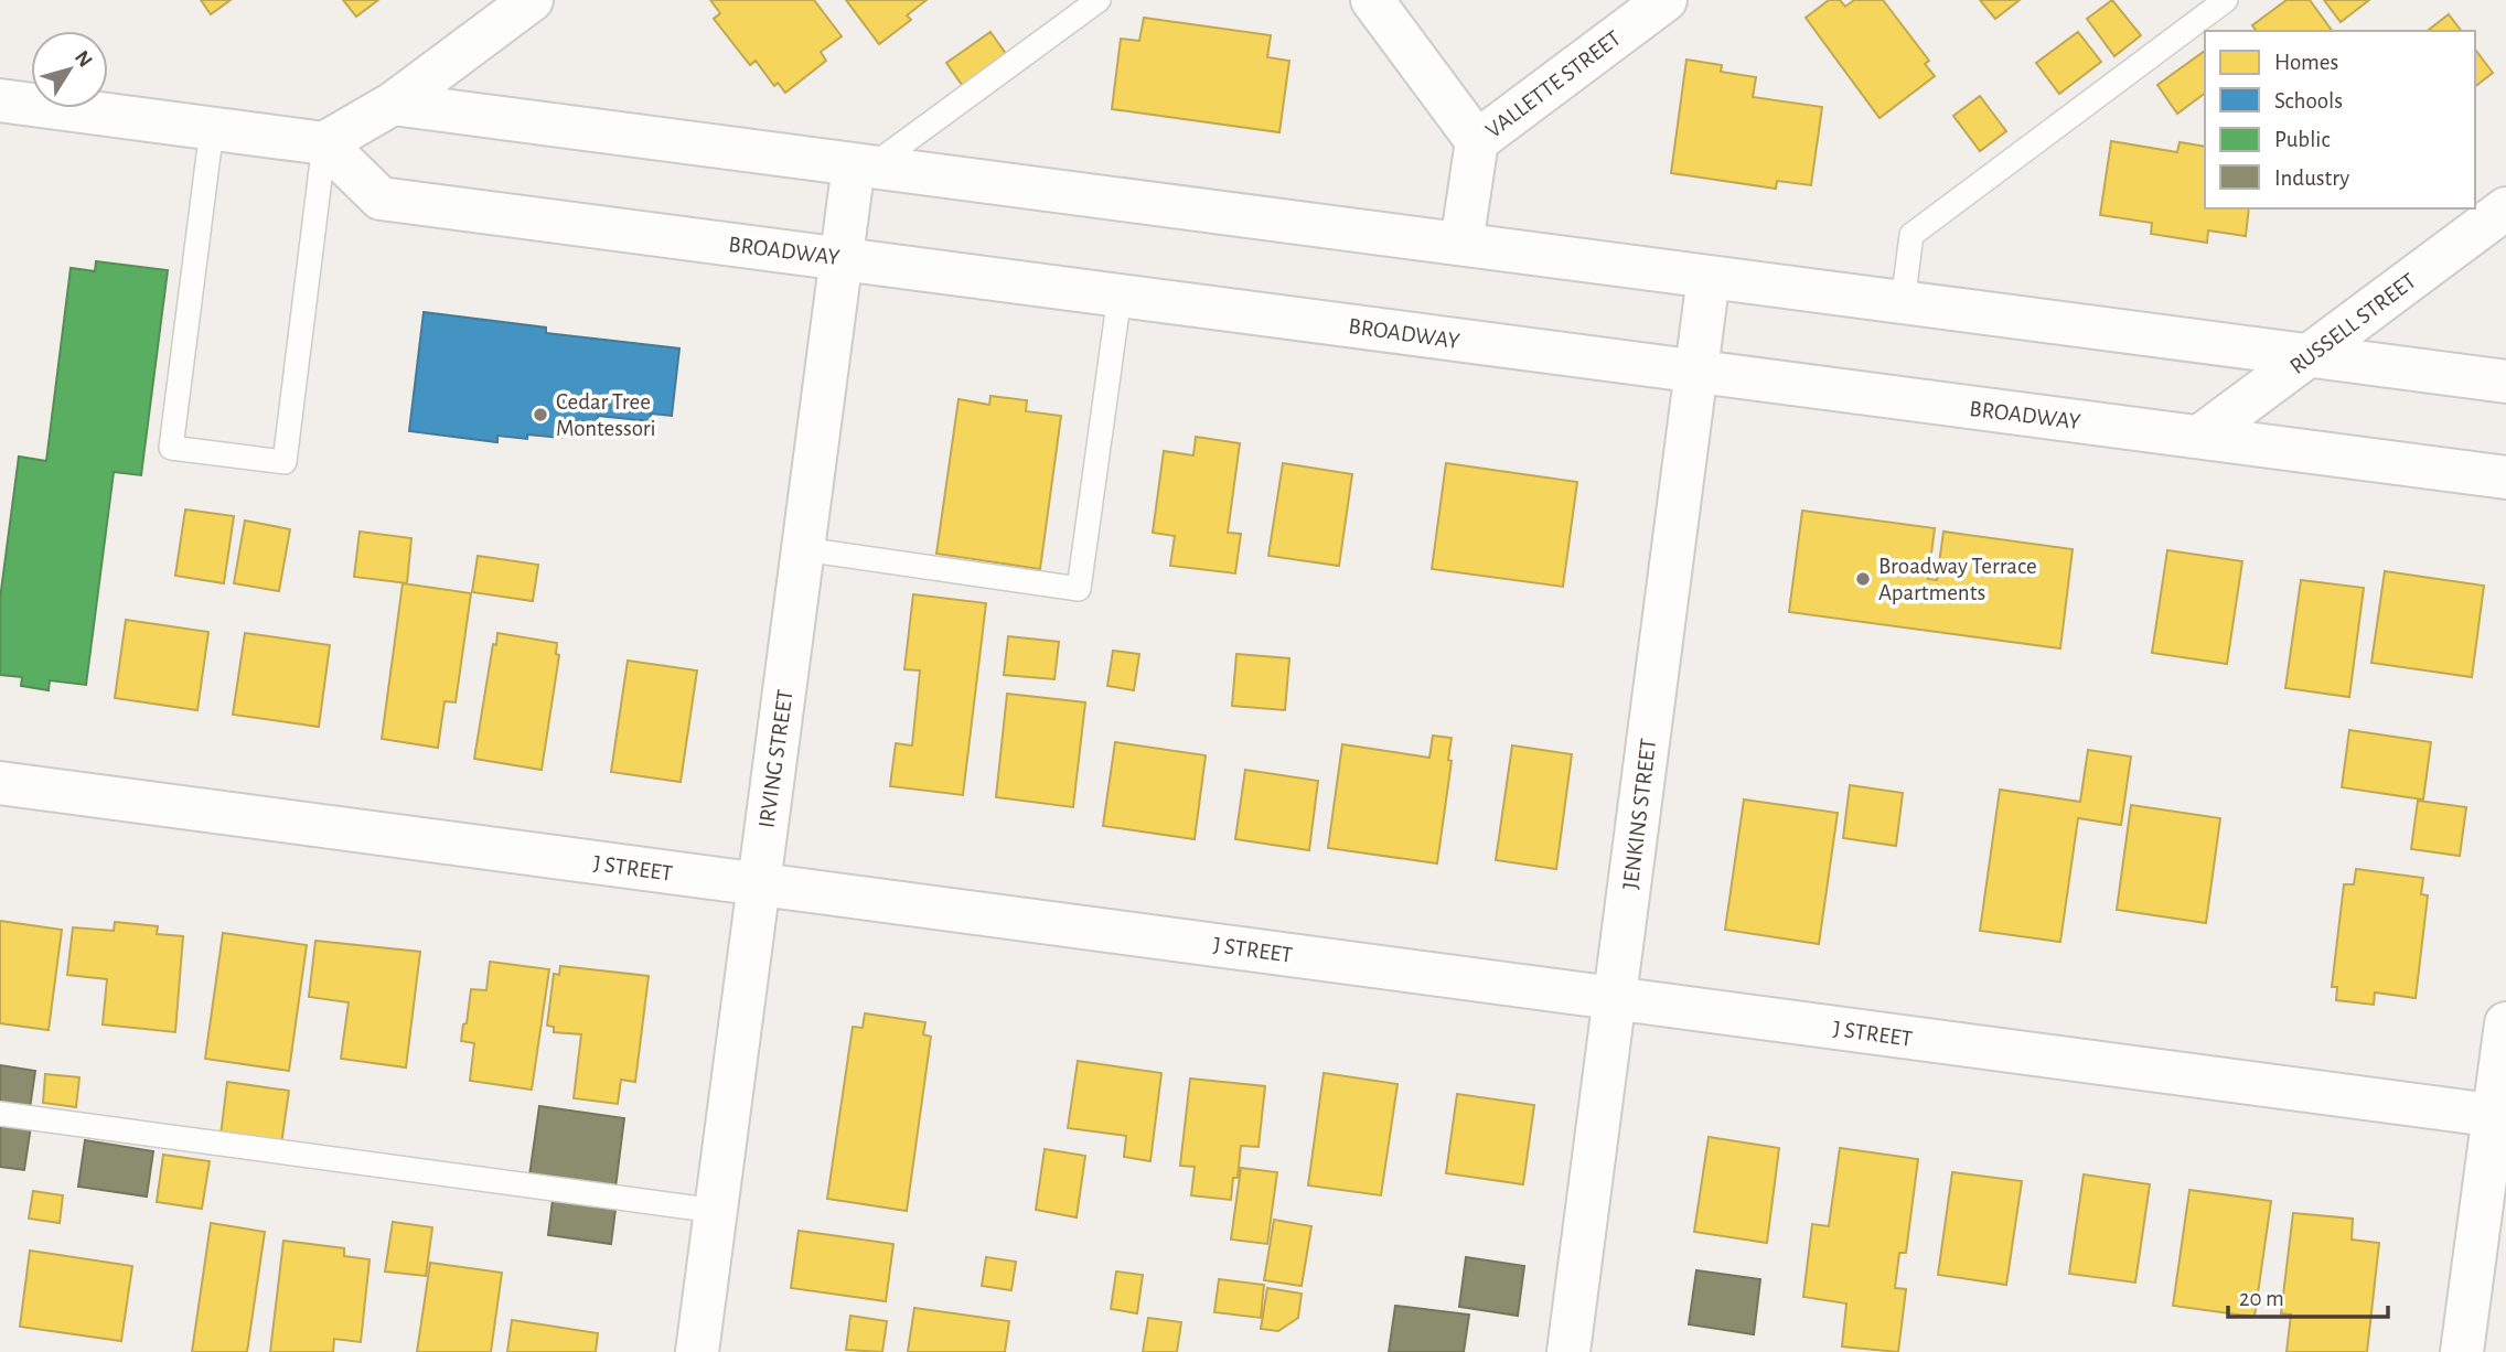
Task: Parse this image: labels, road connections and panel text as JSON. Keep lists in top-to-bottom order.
{
  "streets": {
    "street": [
      "VALLETTE STREET",
      "BROADWAY",
      "RUSSELL STREET",
      "IRVING STREET",
      "JENKINS STREET",
      "J STREET"
    ]
  },
  "crossings": [
    ["BROADWAY", "RUSSELL STREET"],
    ["BROADWAY", "IRVING STREET"],
    ["BROADWAY", "JENKINS STREET"],
    ["IRVING STREET", "J STREET"],
    ["JENKINS STREET", "J STREET"]
  ],
  "places": ["Cedar Tree Montessori", "Broadway Terrace Apartments"],
  "legend": [
    "Homes",
    "Schools",
    "Public",
    "Industry"
  ],
  "scale_bar": "20 m",
  "north": "top right"
}
